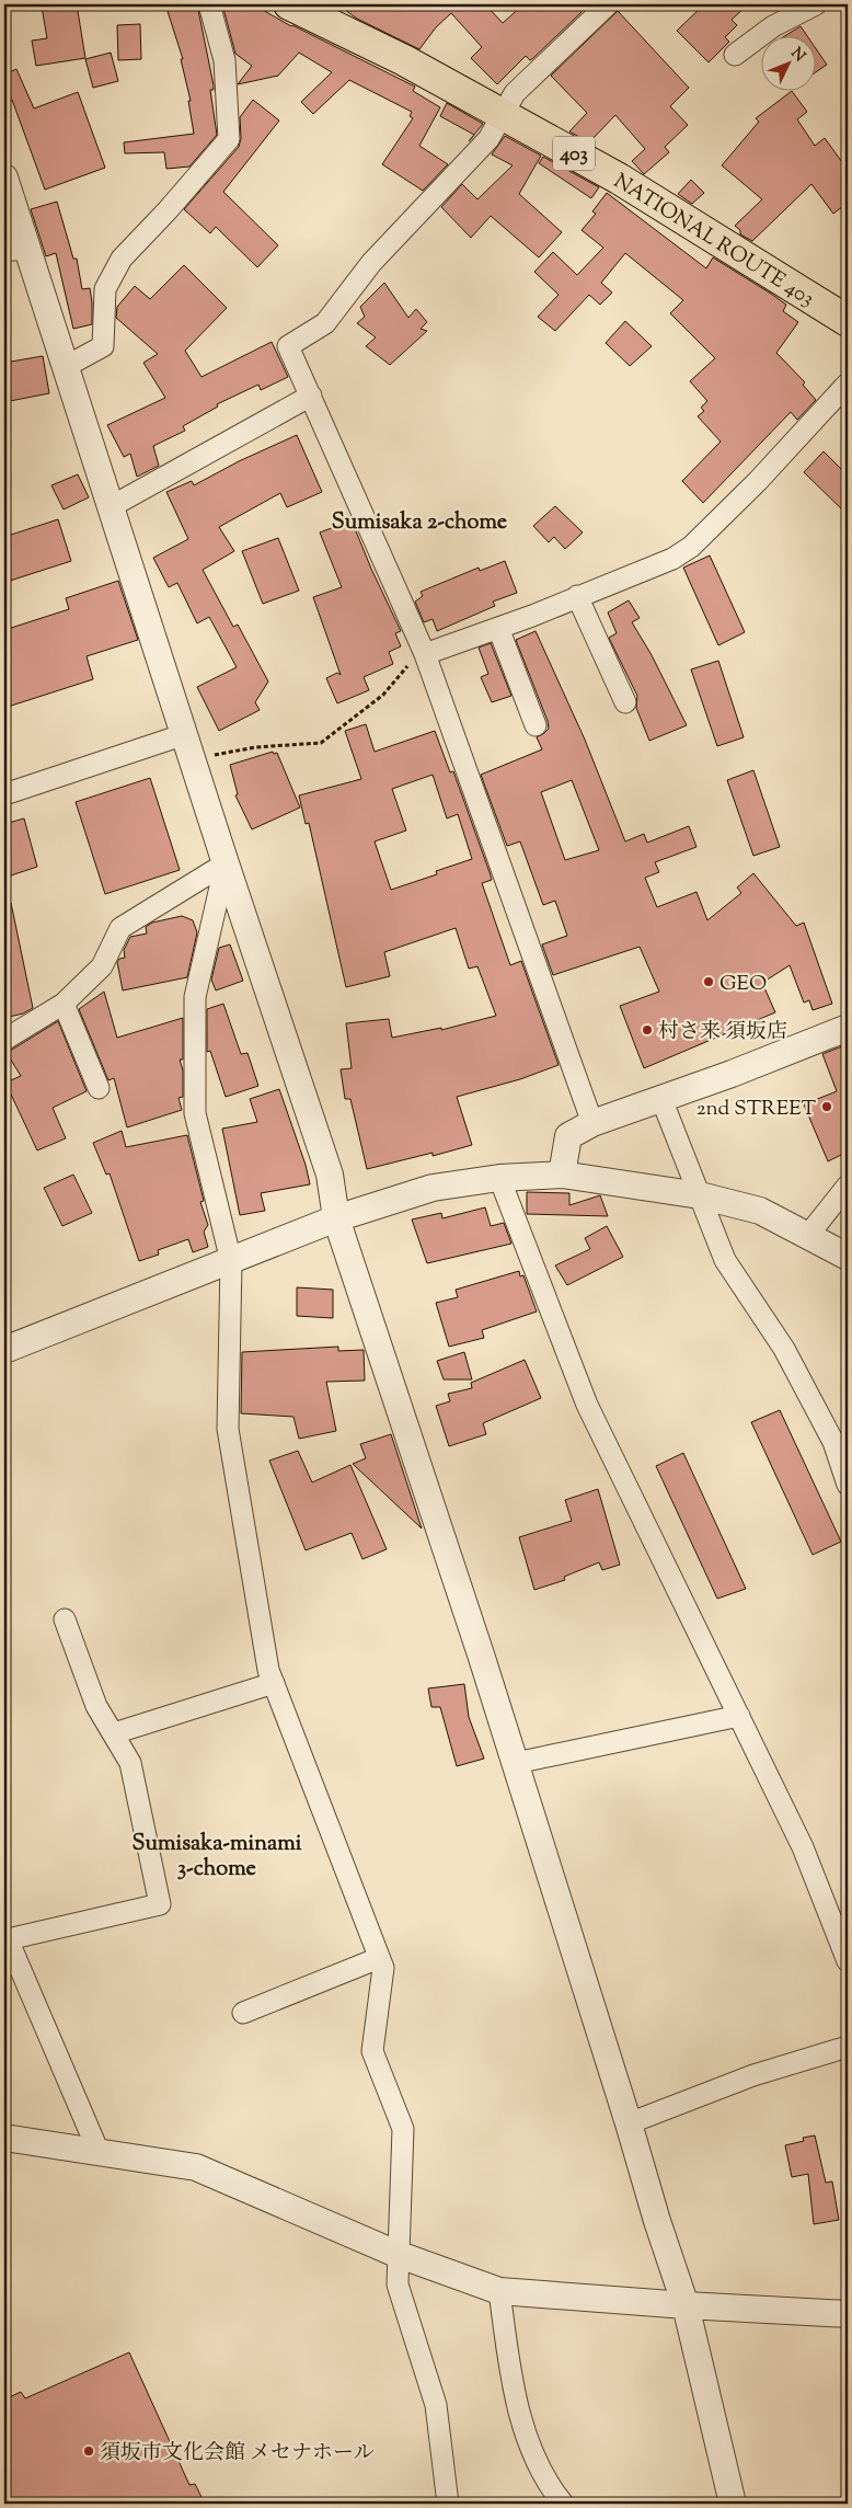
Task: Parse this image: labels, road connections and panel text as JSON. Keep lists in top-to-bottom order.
{
  "streets": {
    "highway": ["403", "NATIONAL ROUTE 403"]
  },
  "districts": ["Sumisaka 2-chome", "Sumisaka-minami 3-chome"],
  "places": [
    "GEO",
    "村さ来 須坂店",
    "2nd STREET",
    "須坂市文化会館 メセナホール"
  ],
  "north": "top right"
}
